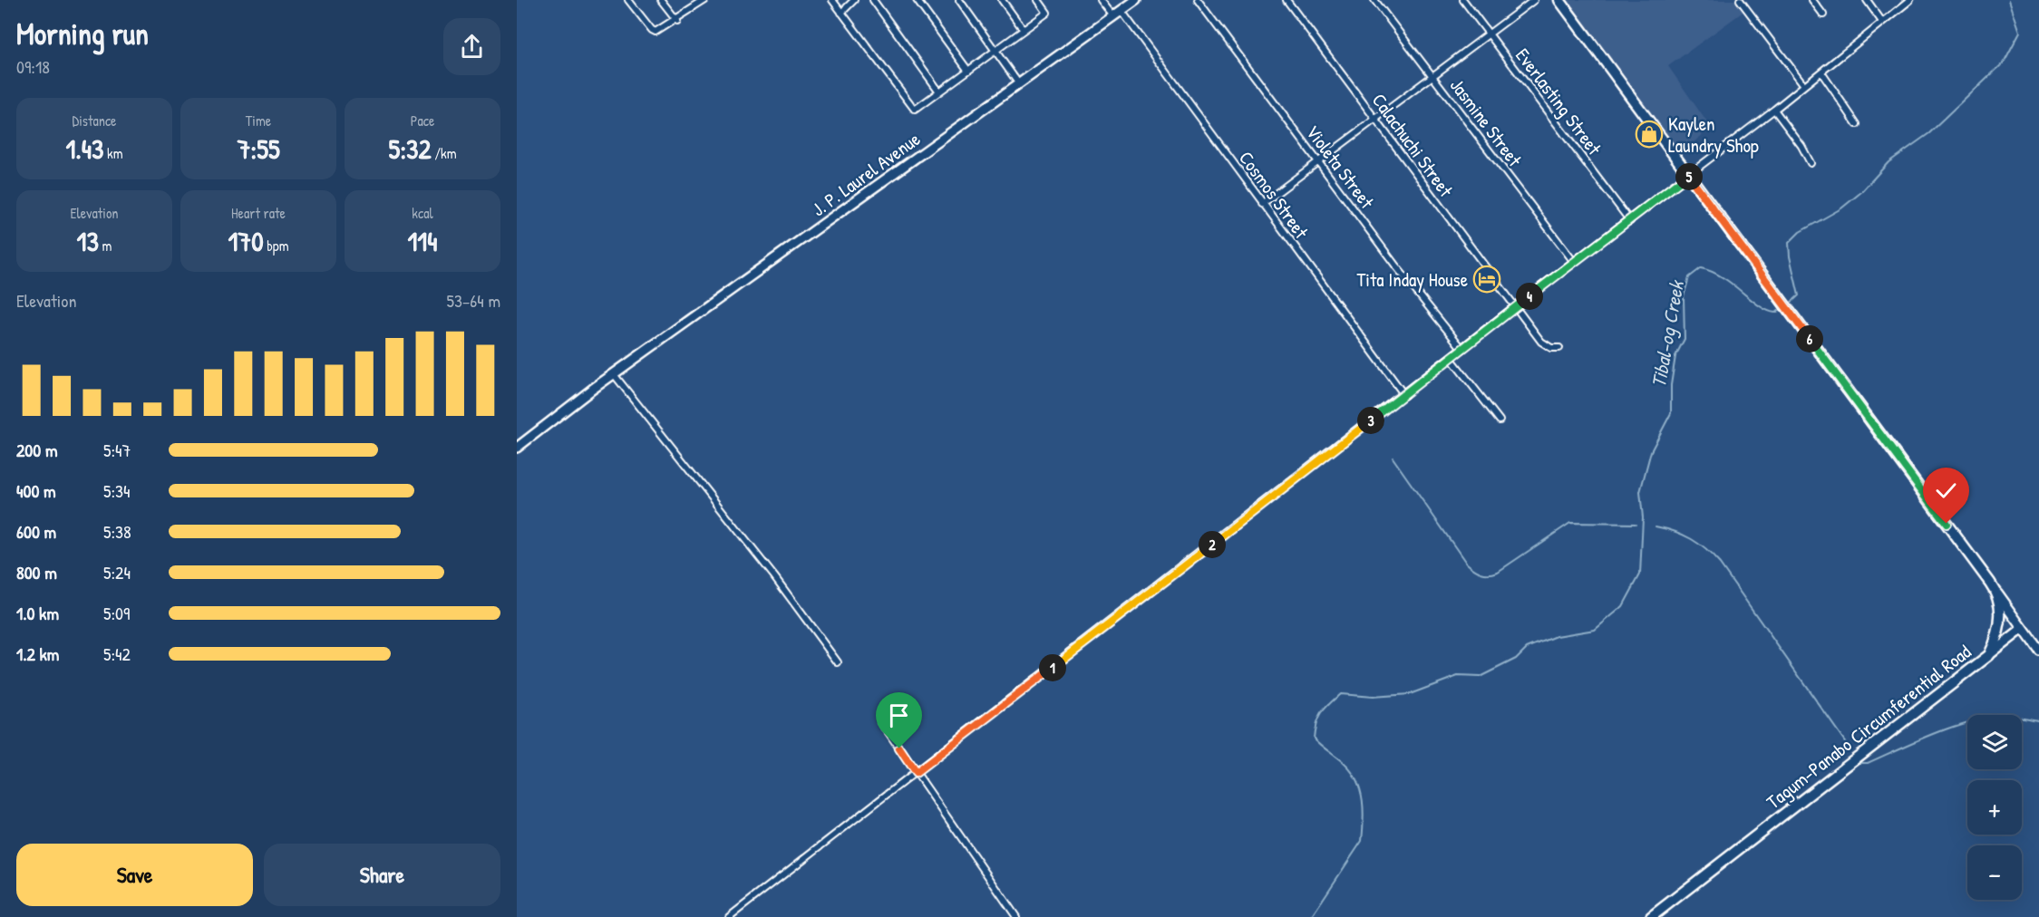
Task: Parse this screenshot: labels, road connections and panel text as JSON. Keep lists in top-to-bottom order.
{
  "streets": {
    "main road": ["Tagum-Panabo Circumferential Road"],
    "street": [
      "Everlasting Street",
      "Jasmine Street",
      "Calachuchi Street",
      "Violeta Street",
      "J. P. Laurel Avenue",
      "Cosmos Street"
    ]
  },
  "crossings": [
    ["J. P. Laurel Avenue", "Cosmos Street"]
  ],
  "water": ["Tibal-og Creek"],
  "places": {
    "shop": ["Kaylen Laundry Shop"],
    "hotel": ["Tita Inday House"]
  },
  "page": {
    "heading": ["Morning run", "09:18"],
    "stats": [
      ["Distance", "1.43 km"],
      ["Time", "7:55"],
      ["Pace", "5:32 /km"],
      ["Elevation", "13 m"],
      ["Heart rate", "170 bpm"],
      ["kcal", "114"]
    ],
    "pins": [
      "5",
      "4",
      "6",
      "3",
      "2",
      "1"
    ],
    "chart": ["Elevation", "53–64 m"],
    "list": [
      {
        "name": "200 m",
        "note": "5:47"
      },
      {
        "name": "400 m",
        "note": "5:34"
      },
      {
        "name": "600 m",
        "note": "5:38"
      },
      {
        "name": "800 m",
        "note": "5:24"
      },
      {
        "name": "1.0 km",
        "note": "5:09"
      },
      {
        "name": "1.2 km",
        "note": "5:42"
      }
    ],
    "map_buttons": ["+", "−"],
    "buttons": ["Save", "Share"]
  }
}
